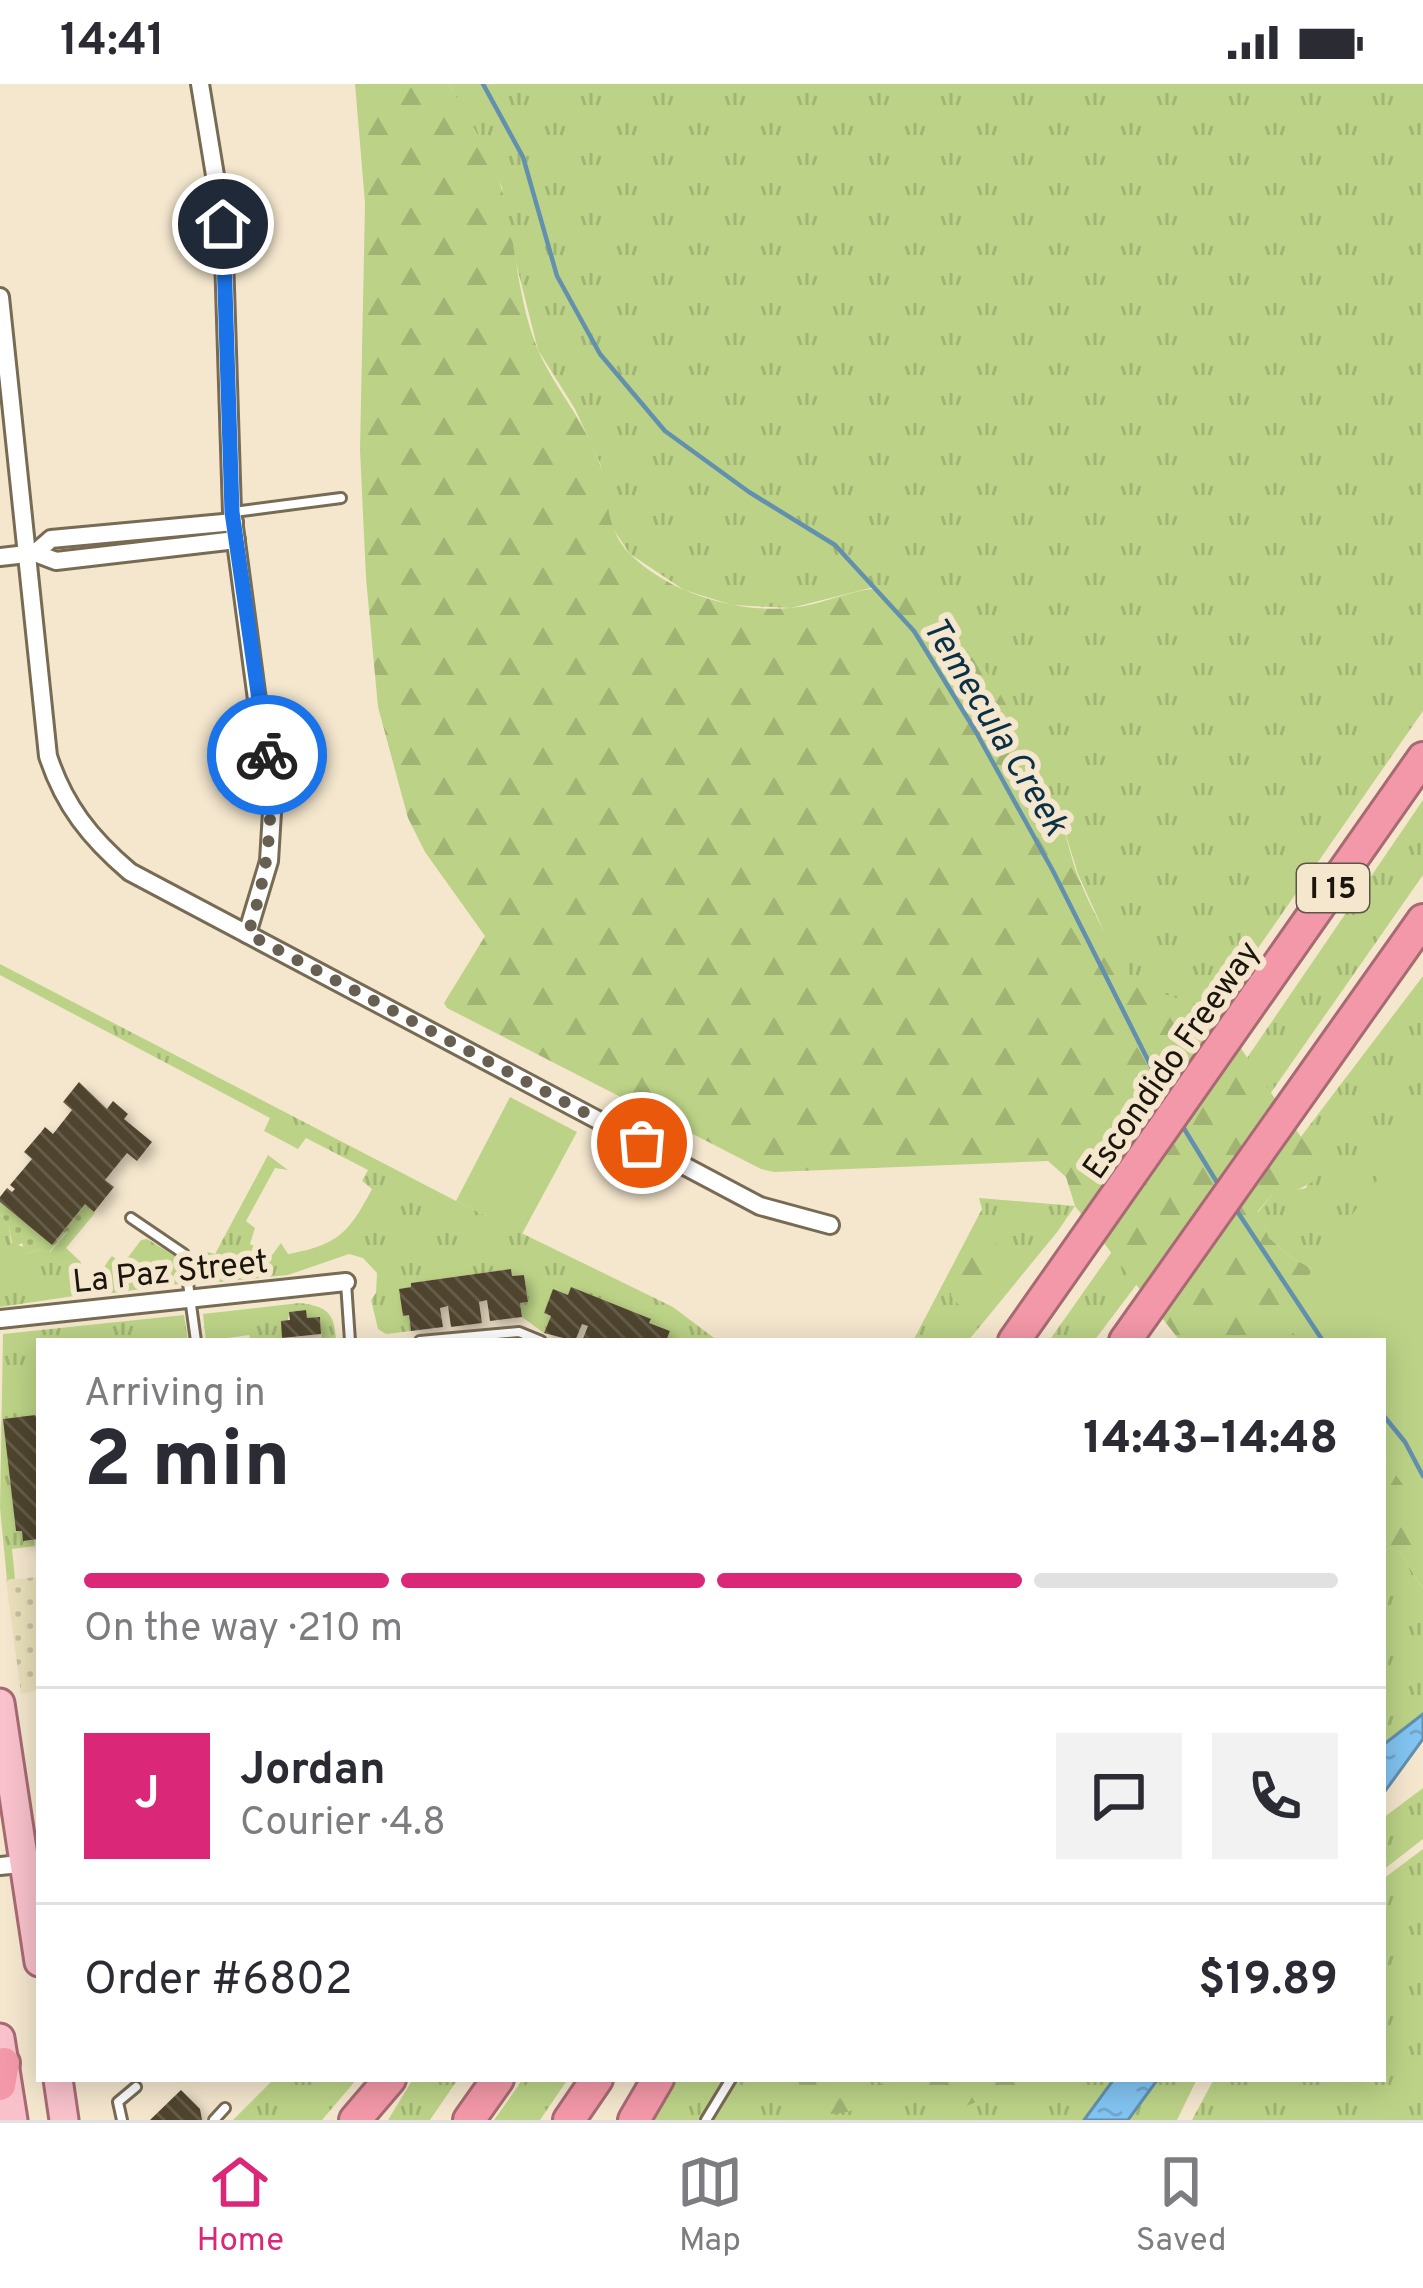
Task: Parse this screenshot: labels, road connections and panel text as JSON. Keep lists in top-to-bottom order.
{
  "streets": {
    "highway": ["I 15", "Escondido Freeway"],
    "street": ["La Paz Street"]
  },
  "water": ["Temecula Creek"],
  "page": {
    "status": "14:41",
    "heading": ["2 min", "Arriving in", "14:43–14:48"],
    "panel": [
      "Jordan",
      "Courier · 4.8",
      "Order #6802",
      "$19.89"
    ],
    "bar": "On the way · 210 m",
    "round": "J",
    "tabs": ["Home", "Map", "Saved"]
  }
}
